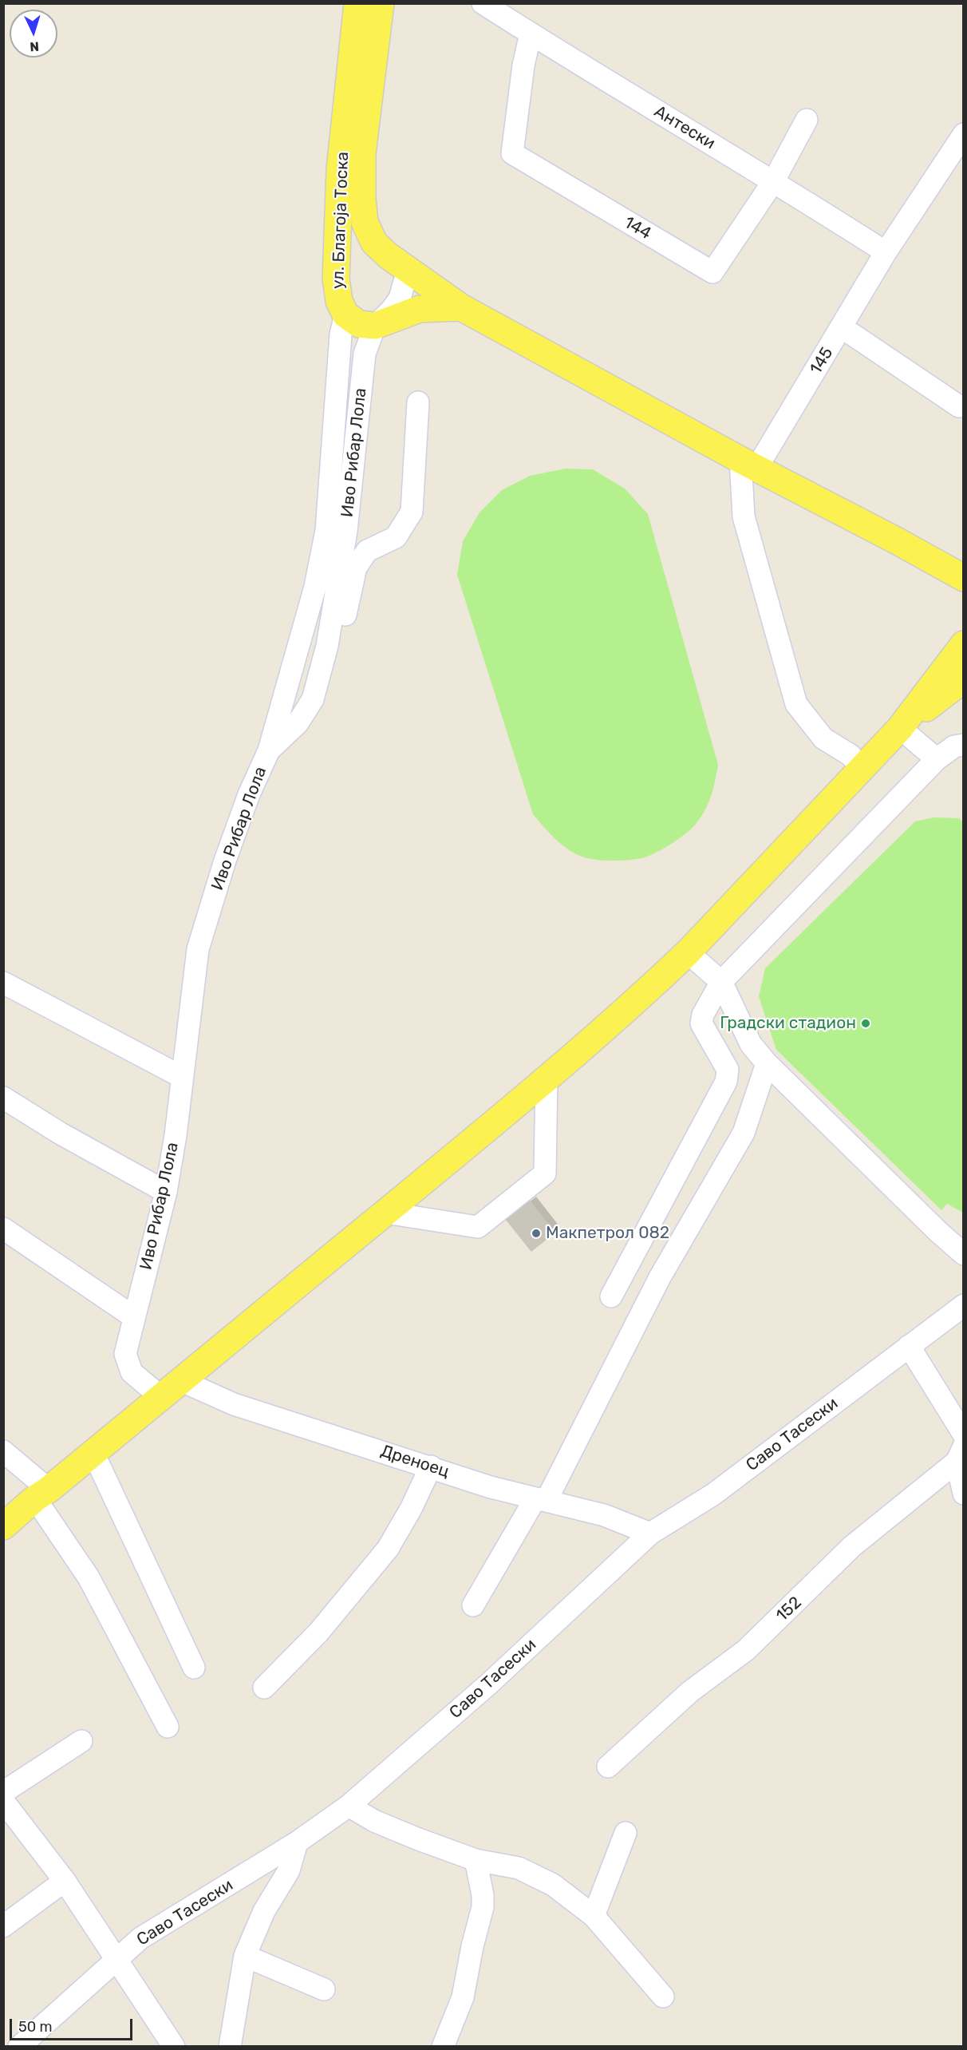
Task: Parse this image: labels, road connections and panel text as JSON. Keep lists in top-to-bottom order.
{
  "streets": {
    "main road": ["ул. Благоја Тоска"],
    "street": [
      "Антески",
      "144",
      "145",
      "Иво Рибар Лола",
      "Саво Тасески",
      "Дреноец",
      "152"
    ]
  },
  "crossings": [
    ["Антески", "144"],
    ["Антески", "145"],
    ["ул. Благоја Тоска", "Иво Рибар Лола"],
    ["Саво Тасески", "Дреноец"]
  ],
  "places": ["Градски стадион", "Макпетрол 082"],
  "scale_bar": "50 m",
  "north": "bottom"
}
